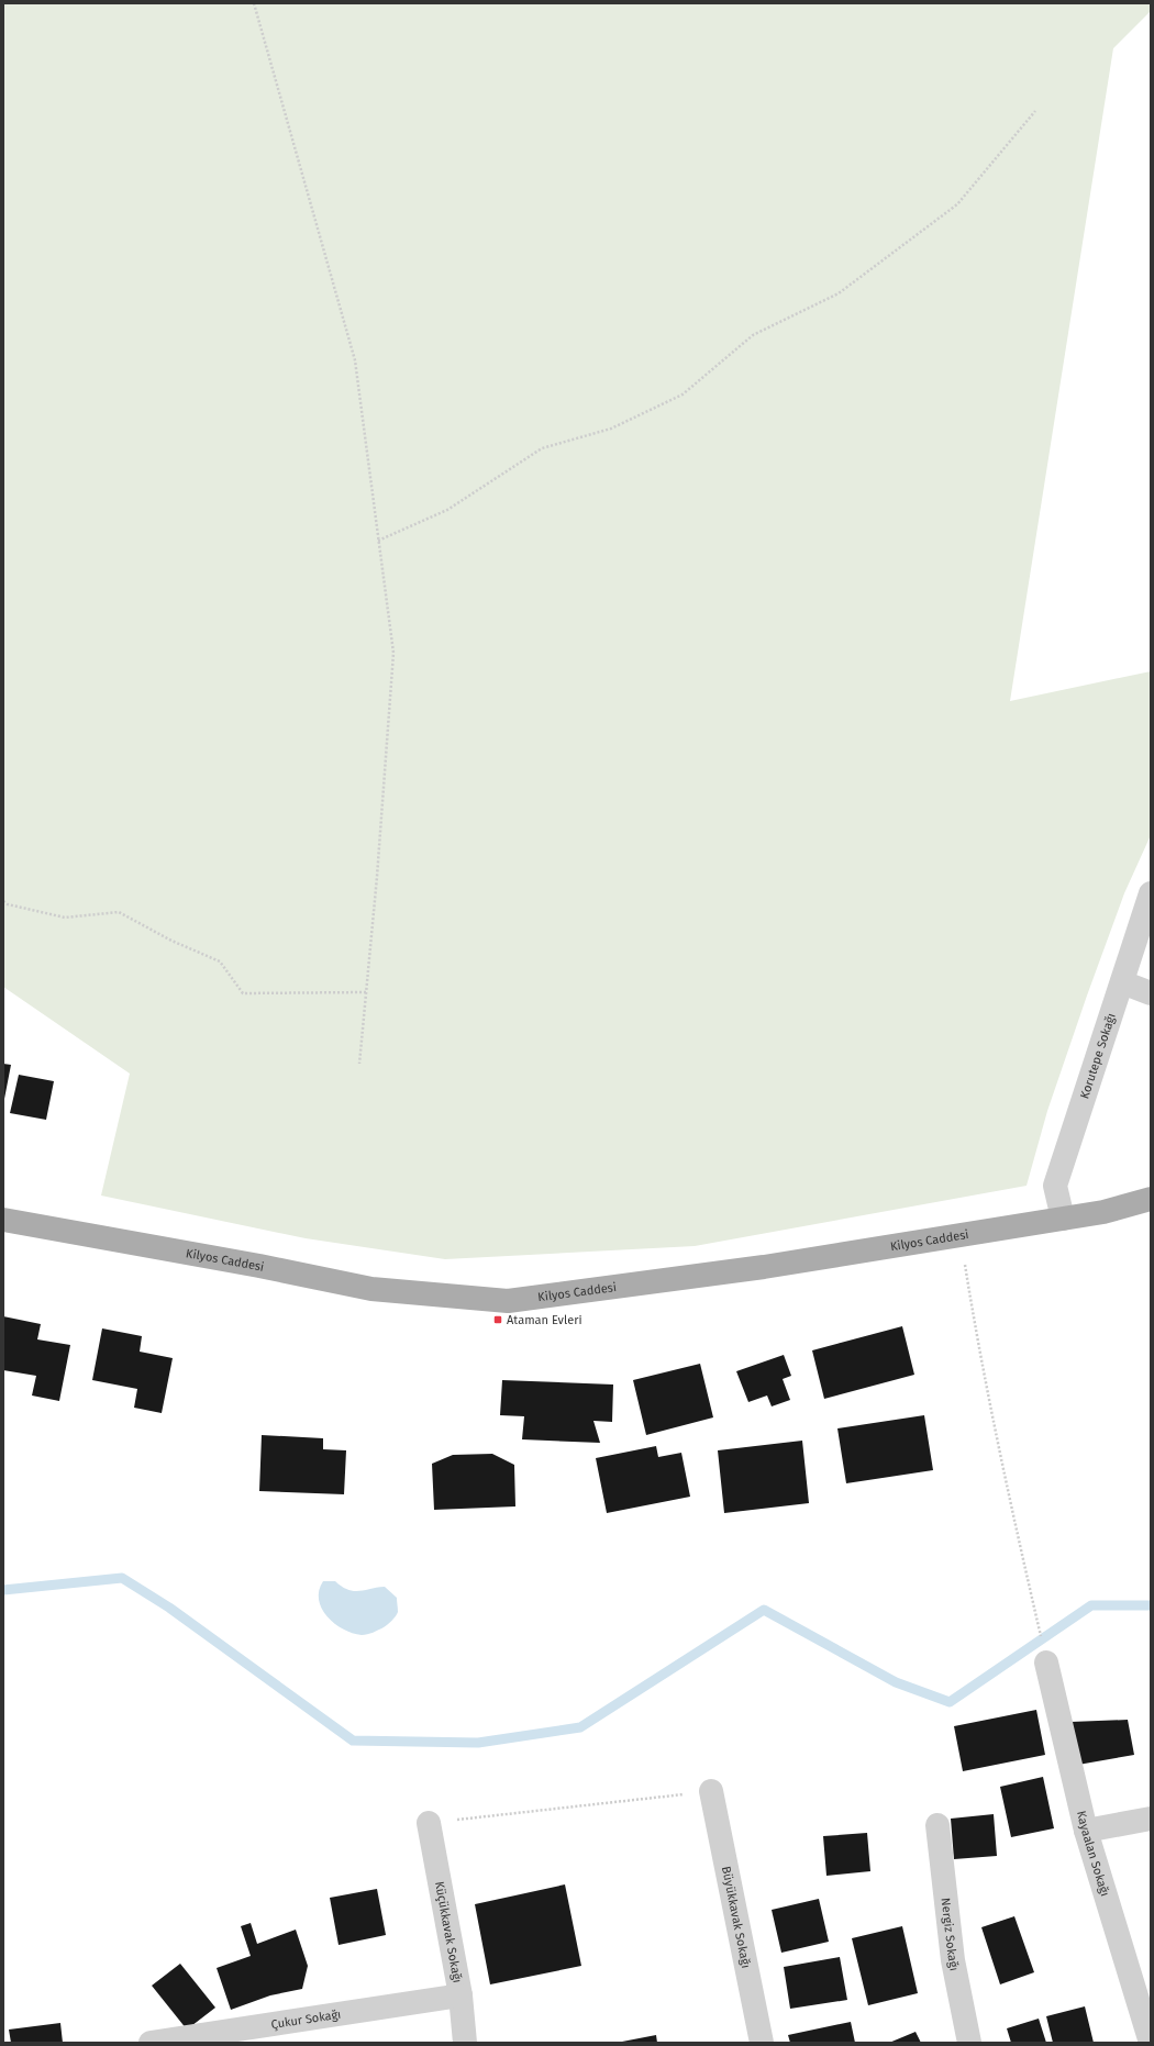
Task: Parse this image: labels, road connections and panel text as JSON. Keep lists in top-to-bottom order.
{
  "streets": {
    "main road": ["Kilyos Caddesi"],
    "street": [
      "Korutepe Sokağı",
      "Kayaalan Sokağı",
      "Büyükkavak Sokağı",
      "Küçükkavak Sokağı",
      "Nergiz Sokağı",
      "Çukur Sokağı"
    ]
  },
  "crossings": [
    ["Korutepe Sokağı", "Kilyos Caddesi"],
    ["Küçükkavak Sokağı", "Çukur Sokağı"]
  ],
  "places": {
    "transit": ["Ataman Evleri"]
  }
}
